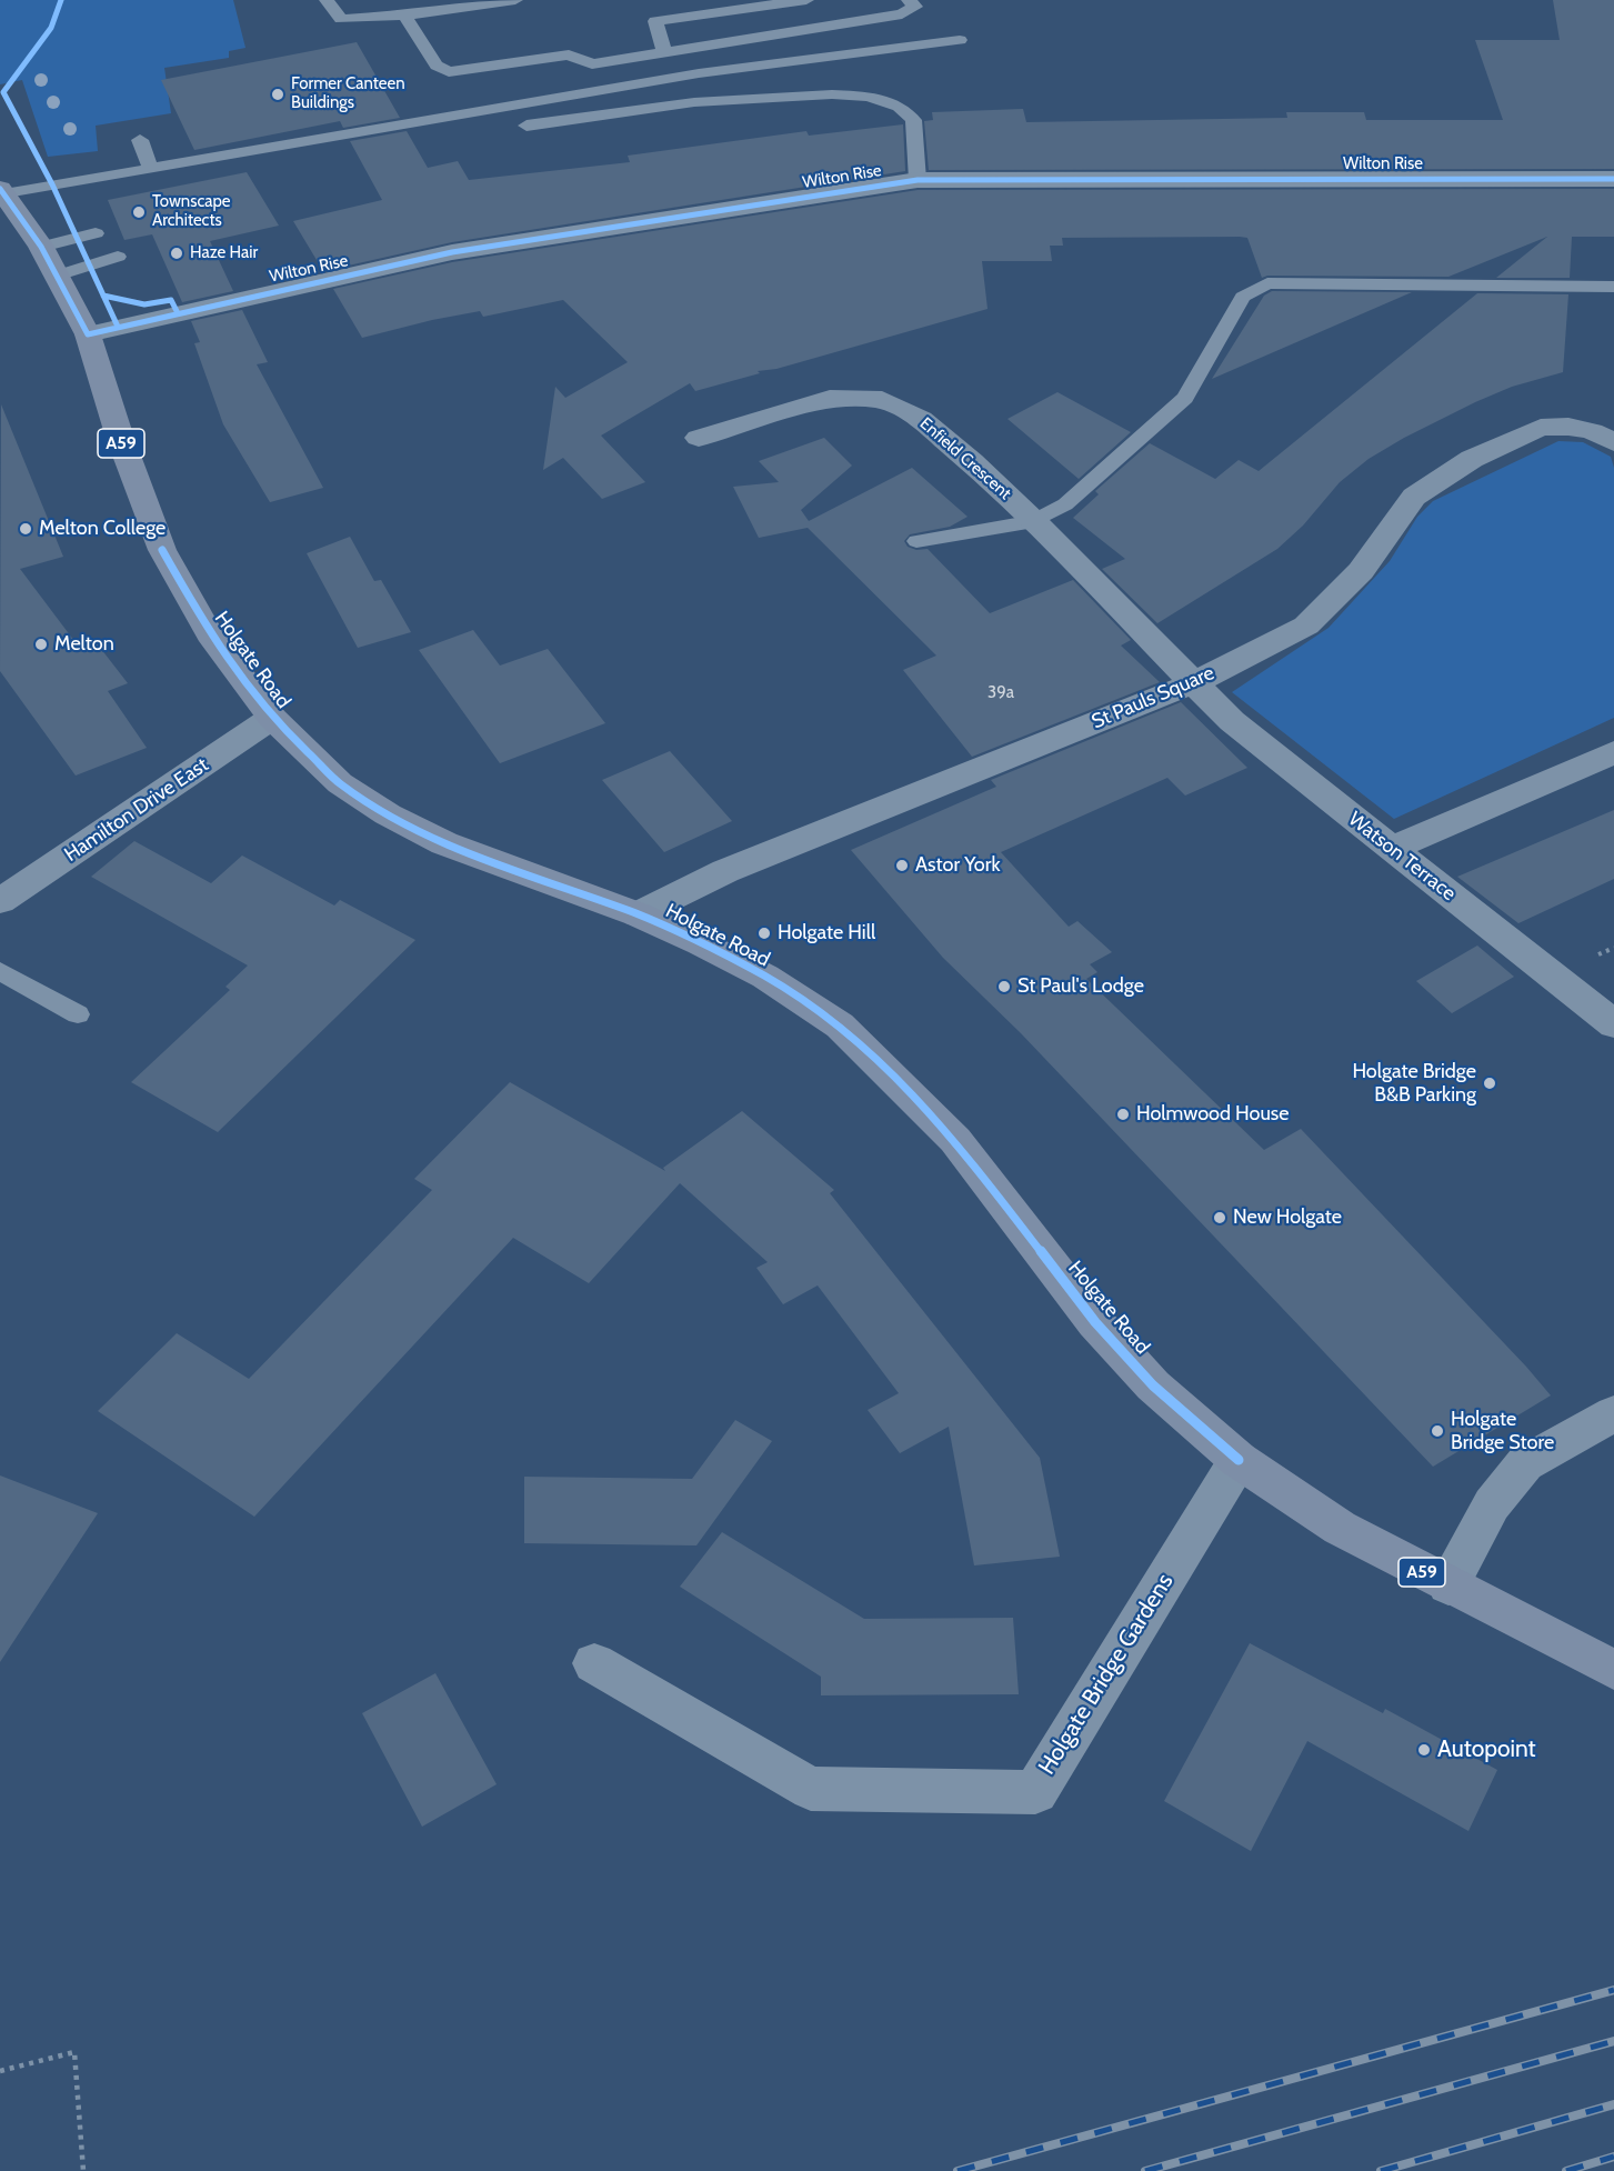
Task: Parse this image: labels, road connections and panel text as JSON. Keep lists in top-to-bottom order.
{
  "streets": {
    "main road": ["A59", "Holgate Road"],
    "street": [
      "Wilton Rise",
      "Enfield Crescent",
      "St Pauls Square",
      "Hamilton Drive East",
      "Watson Terrace",
      "Holgate Bridge Gardens"
    ]
  },
  "crossings": [
    ["Wilton Rise", "Holgate Road"],
    ["Enfield Crescent", "St Pauls Square"],
    ["Enfield Crescent", "Watson Terrace"],
    ["Holgate Road", "St Pauls Square"],
    ["Holgate Road", "Hamilton Drive East"],
    ["Holgate Road", "Holgate Bridge Gardens"],
    ["St Pauls Square", "Watson Terrace"]
  ],
  "places": [
    "Former Canteen Buildings",
    "Townscape Architects",
    "Haze Hair",
    "Melton College",
    "Melton",
    "Astor York",
    "Holgate Hill",
    "St Paul's Lodge",
    "Holgate Bridge B&B Parking",
    "Holmwood House",
    "New Holgate",
    "Holgate Bridge Store",
    "Autopoint"
  ],
  "house_numbers": ["39a"]
}
